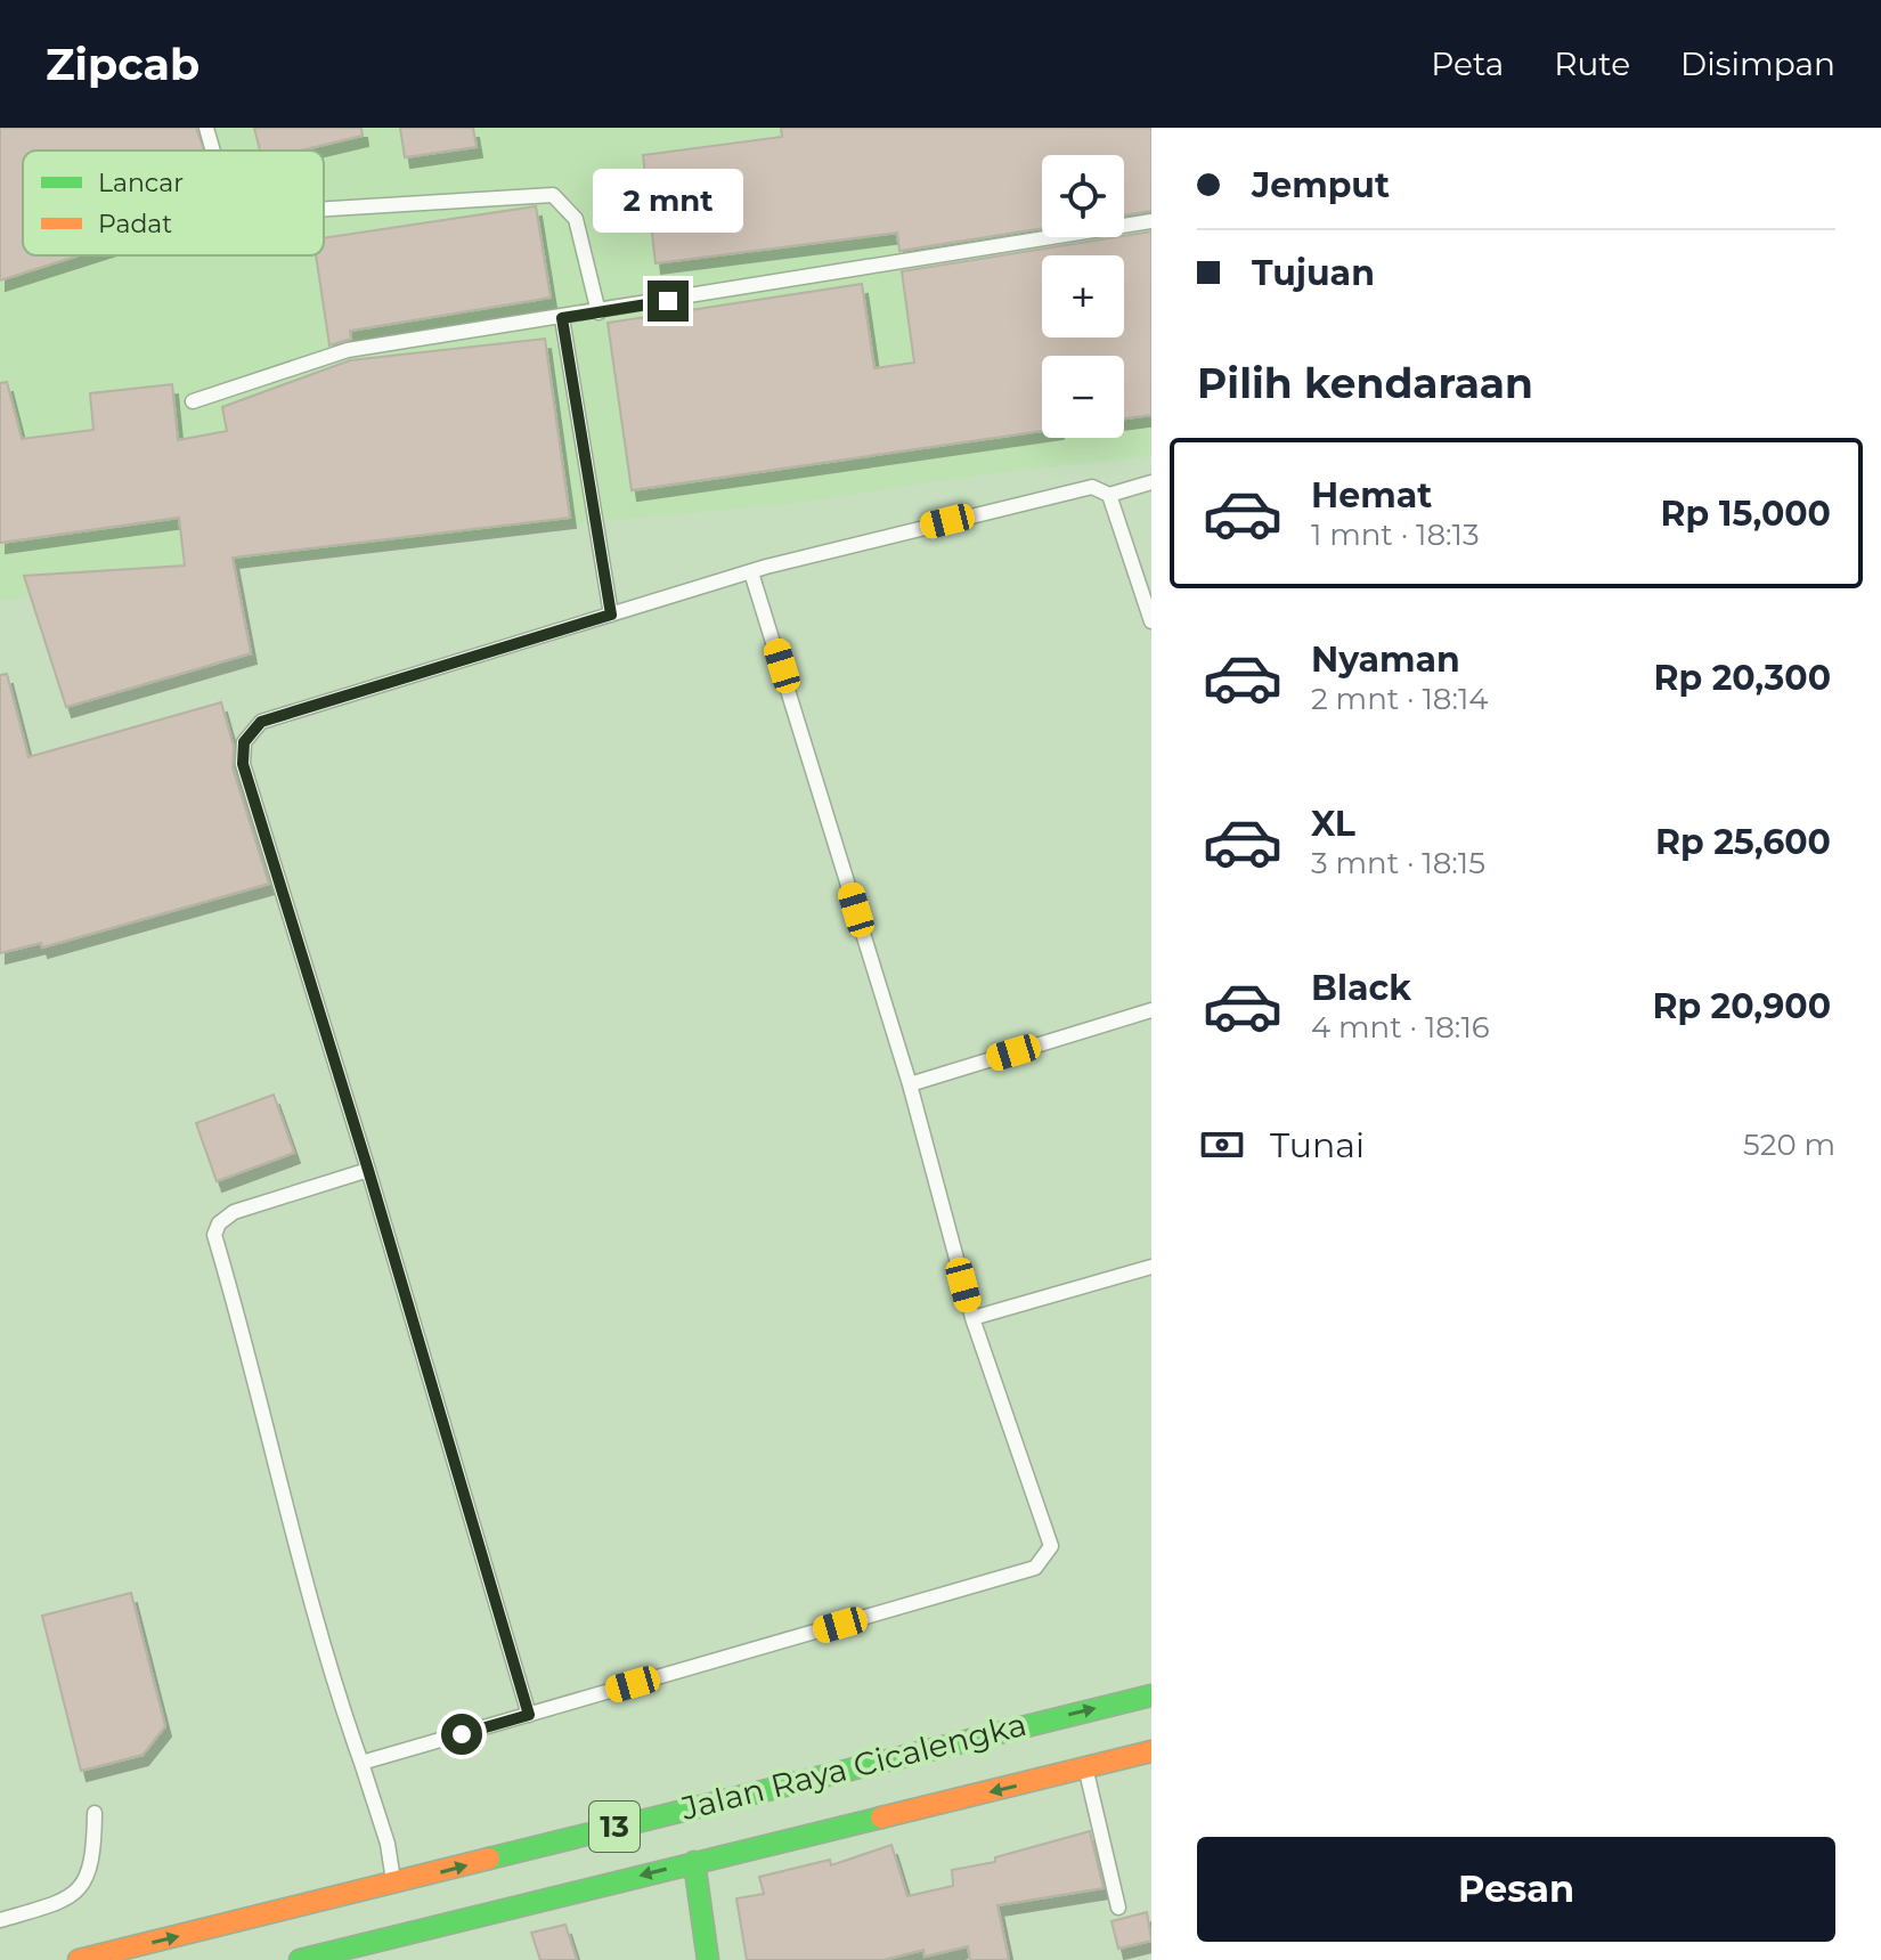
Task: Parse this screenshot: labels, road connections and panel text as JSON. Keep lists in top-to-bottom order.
{
  "streets": {
    "main road": ["Jalan Raya Cicalengka", "13"]
  },
  "legend": ["Lancar", "Padat"],
  "page": {
    "header": "Zipcab",
    "nav": ["Peta", "Rute", "Disimpan"],
    "banner": ["Jemput", "Tujuan"],
    "map_buttons": ["+", "−"],
    "bubble": "2 mnt",
    "heading": "Pilih kendaraan",
    "list": [
      {
        "name": "Hemat",
        "note": "1 mnt · 18:13",
        "value": "Rp 15,000"
      },
      {
        "name": "Nyaman",
        "note": "2 mnt · 18:14",
        "value": "Rp 20,300"
      },
      {
        "name": "XL",
        "note": "3 mnt · 18:15",
        "value": "Rp 25,600"
      },
      {
        "name": "Black",
        "note": "4 mnt · 18:16",
        "value": "Rp 20,900"
      }
    ],
    "pay": ["Tunai", "520 m"],
    "buttons": "Pesan"
  }
}
